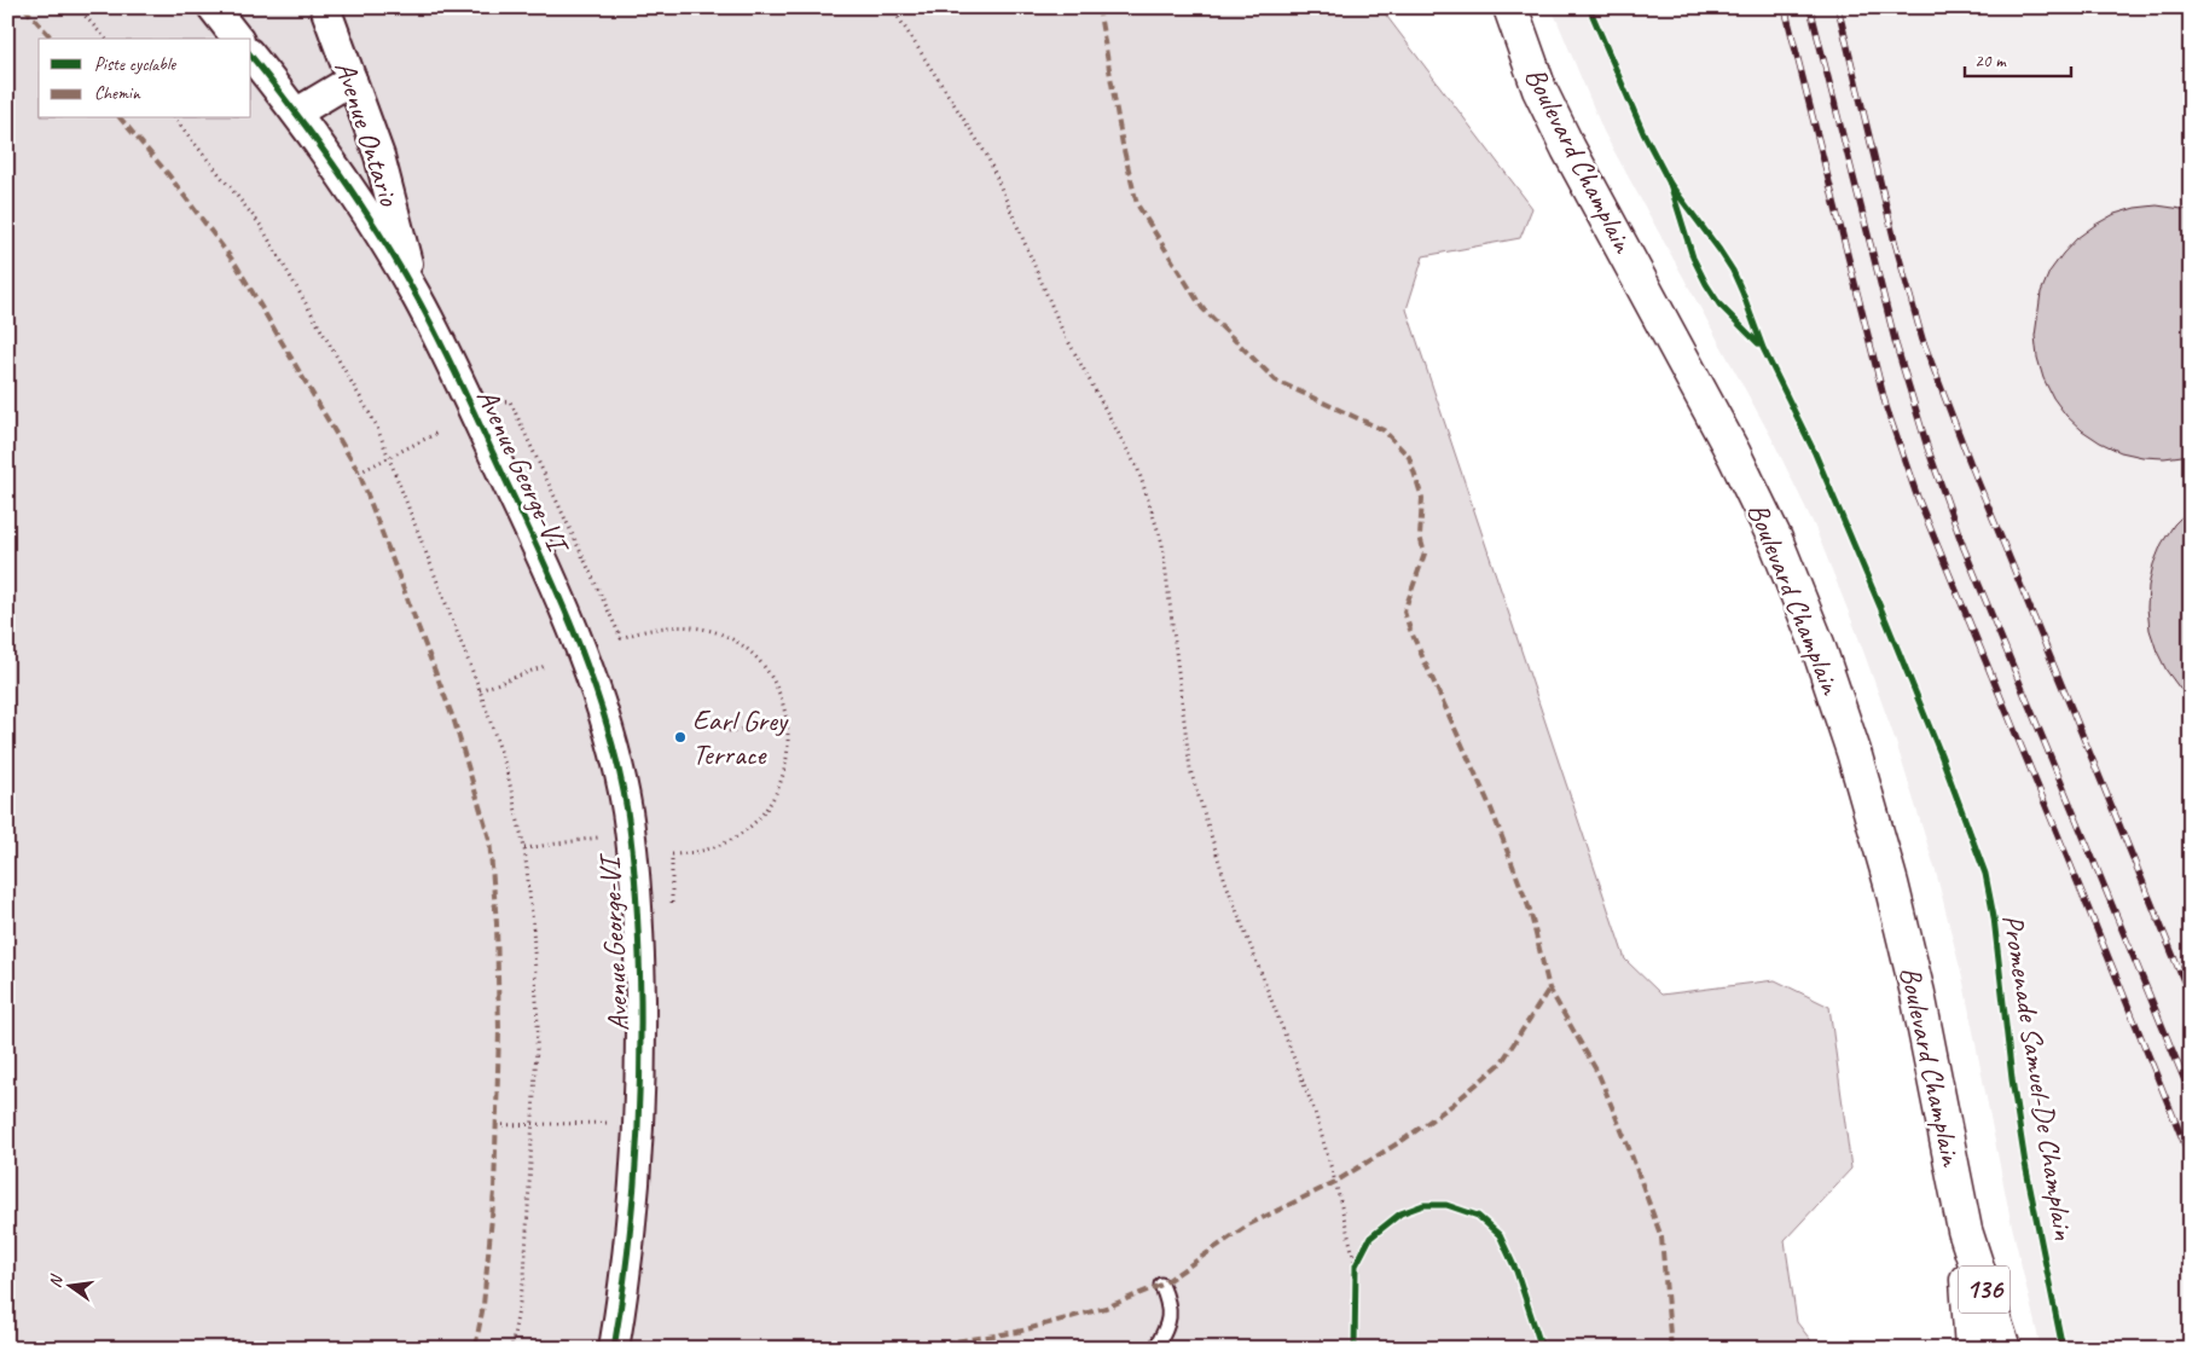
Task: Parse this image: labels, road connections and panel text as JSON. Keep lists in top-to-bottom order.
{
  "streets": {
    "main road": ["Boulevard Champlain", "136"],
    "street": ["Avenue Ontario", "Avenue George-VI"],
    "cycle path": ["Promenade Samuel-De Champlain"]
  },
  "crossings": [
    ["Avenue Ontario", "Avenue George-VI"]
  ],
  "places": ["Earl Grey Terrace"],
  "legend": ["Piste cyclable", "Chemin"],
  "scale_bar": "20 m",
  "north": "left"
}
